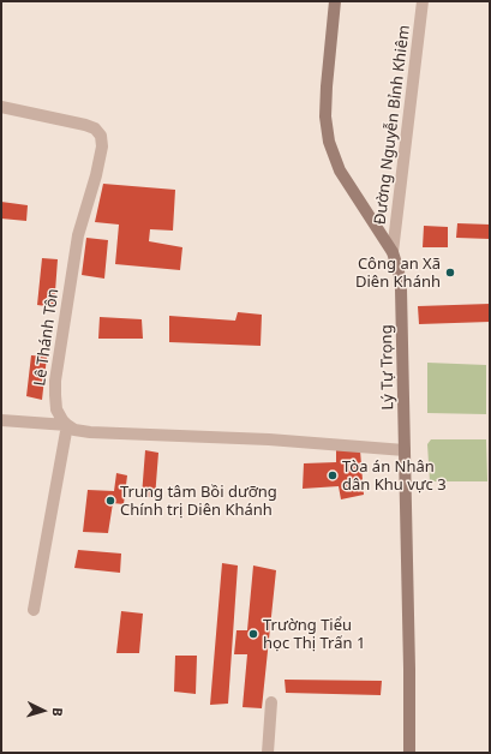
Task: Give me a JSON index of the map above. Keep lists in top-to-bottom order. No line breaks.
{"streets":{"street":["Đường Nguyễn Bỉnh Khiêm","Lê Thánh Tôn","Lý Tự Trọng"]},"crossings":[["Đường Nguyễn Bỉnh Khiêm","Lý Tự Trọng"]],"places":["Công an Xã Diên Khánh","Tòa án Nhân dân Khu vực 3","Trung tâm Bồi dưỡng Chính trị Diên Khánh","Trường Tiểu học Thị Trấn 1"],"north":"right"}
